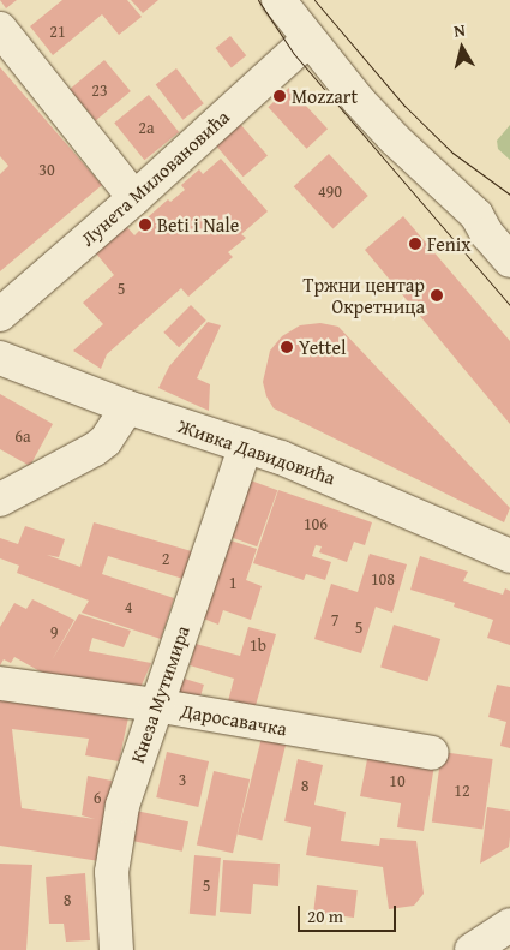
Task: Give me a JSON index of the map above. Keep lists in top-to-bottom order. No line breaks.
{"streets":{"street":["Лунета Миловановића","Живка Давидовића","Кнеза Мутимира","Даросавачка"]},"crossings":[["Живка Давидовића","Кнеза Мутимира"],["Кнеза Мутимира","Даросавачка"]],"places":["Mozzart","Beti i Nale","Fenix","Тржни центар Окретница","Yettel"],"house_numbers":["21","23","2a","30","490","5","6a","106","2","108","1","4","7","5","9","1b","3","10","8","12","6","5","8"],"scale_bar":"20 m","north":"top"}
